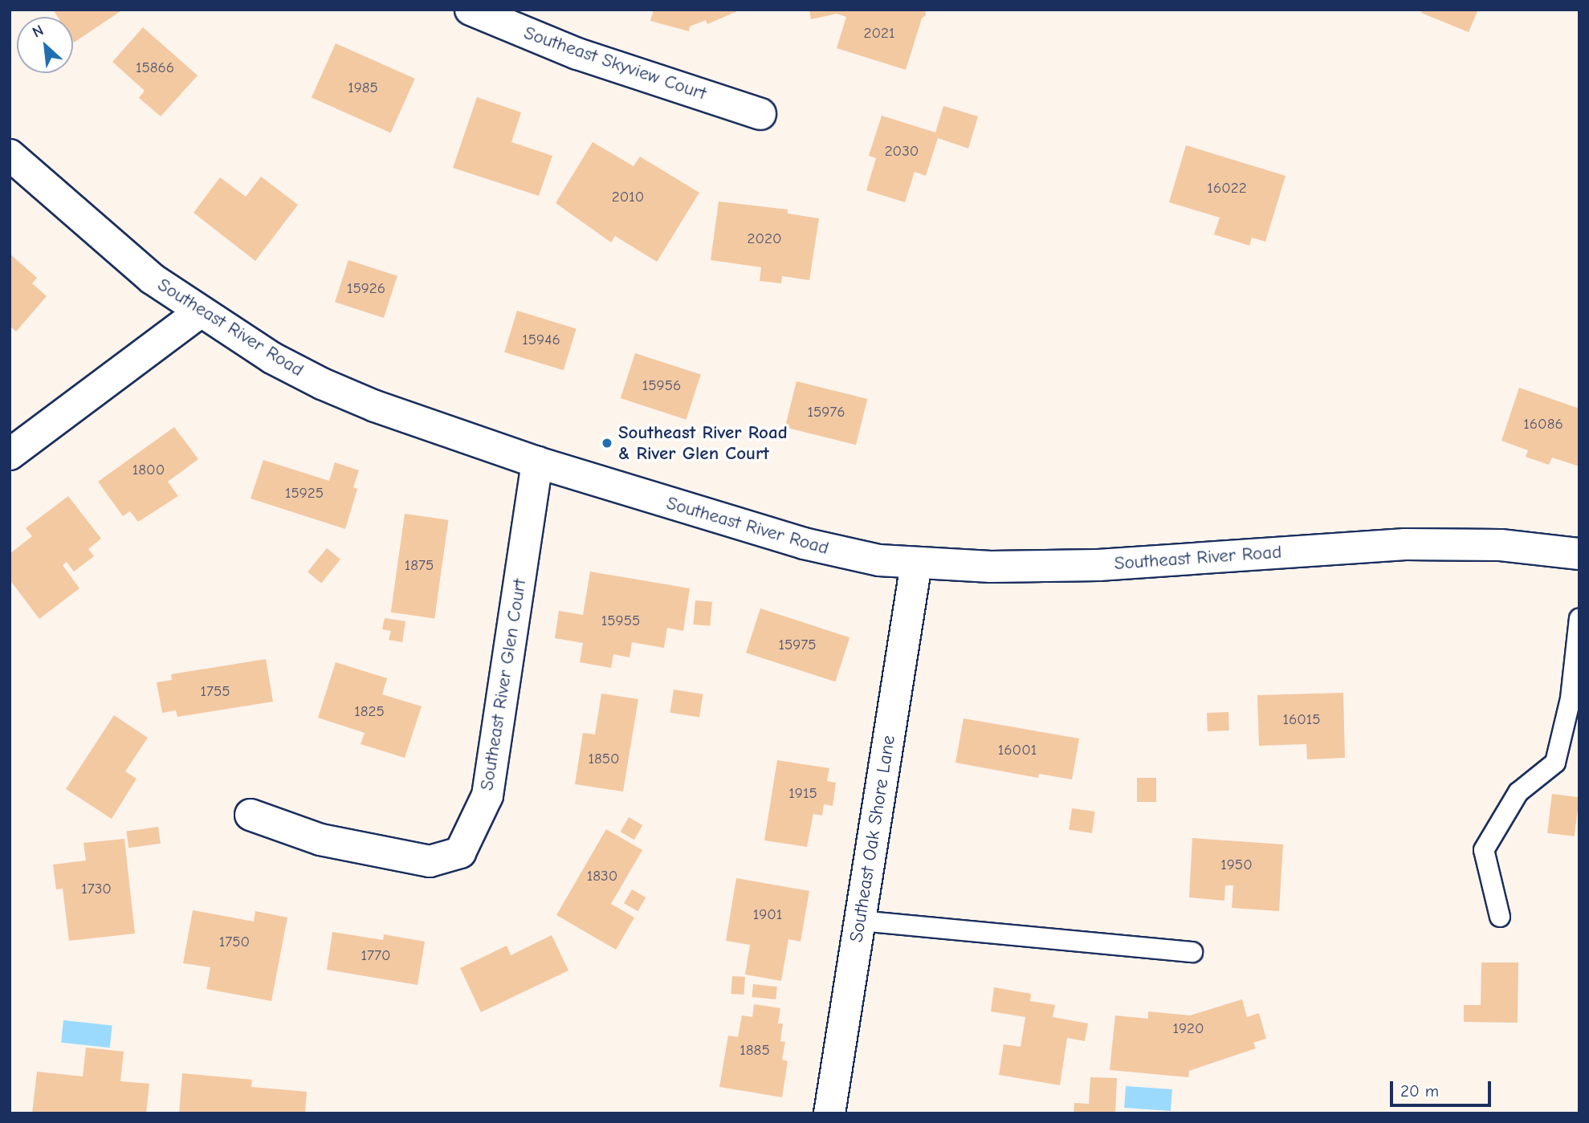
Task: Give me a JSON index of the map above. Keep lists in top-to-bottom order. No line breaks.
{"streets":{"street":["Southeast Skyview Court","Southeast River Road","Southeast River Glen Court","Southeast Oak Shore Lane"]},"crossings":[["Southeast River Road","Southeast River Glen Court"],["Southeast River Road","Southeast Oak Shore Lane"]],"places":["Southeast River Road & River Glen Court"],"house_numbers":["2021","15866","1985","2030","16022","2010","2020","15926","15946","15956","15976","16086","1800","15925","1875","15955","15975","1755","1825","16015","16001","1850","1915","1950","1830","1730","1901","1750","1770","1920","1885"],"scale_bar":"20 m","north":"top left"}
